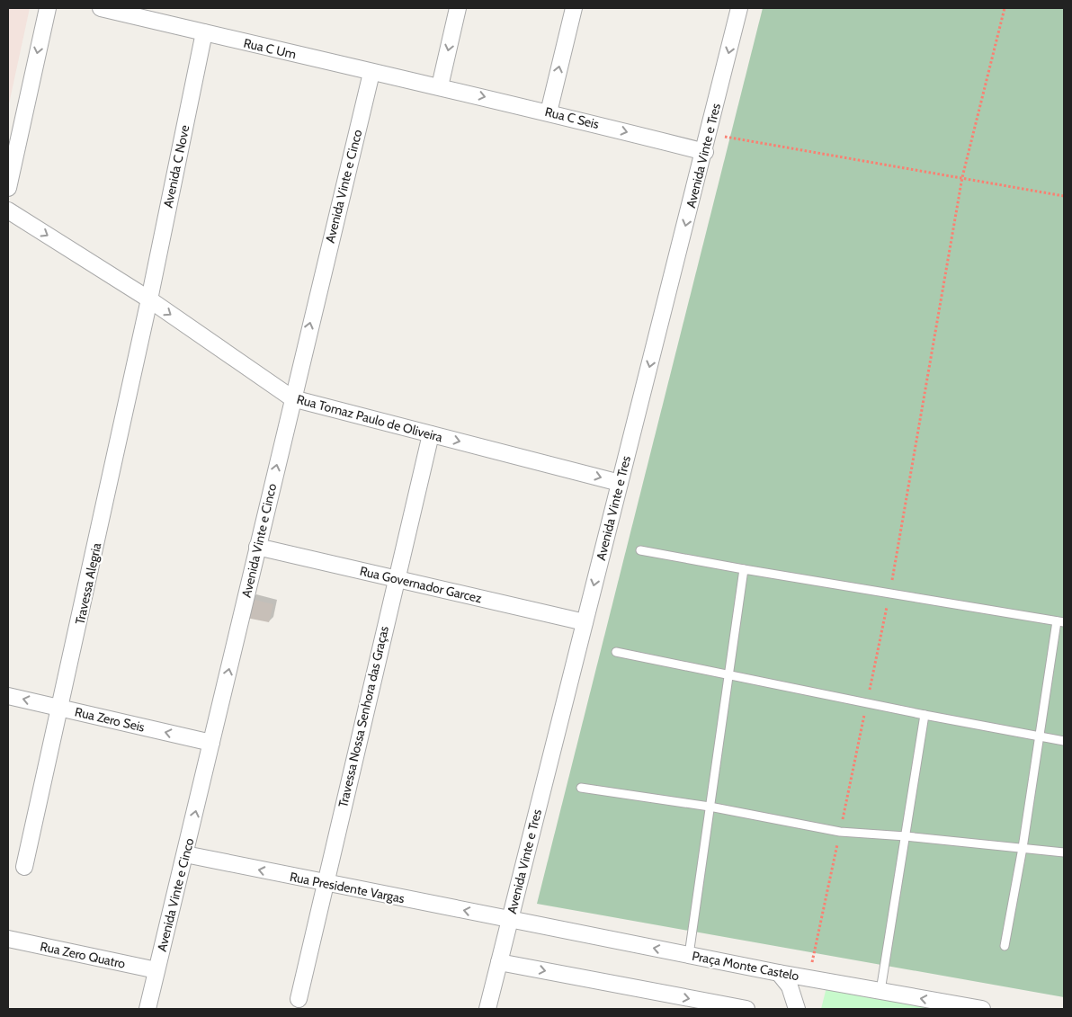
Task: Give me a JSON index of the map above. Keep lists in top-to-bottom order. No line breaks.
{"streets":{"street":["Rua C Um","Rua C Seis","Avenida Vinte e Tres","Avenida C Nove","Avenida Vinte e Cinco","Rua Tomaz Paulo de Oliveira","Travessa Alegria","Rua Governador Garcez","Travessa Nossa Senhora das Graças","Rua Zero Seis","Rua Presidente Vargas","Rua Zero Quatro","Praça Monte Castelo"]},"crossings":[["Rua C Um","Rua C Seis"],["Rua C Um","Avenida C Nove"],["Rua C Um","Avenida Vinte e Cinco"],["Rua C Seis","Avenida Vinte e Tres"],["Avenida Vinte e Tres","Rua Tomaz Paulo de Oliveira"],["Avenida Vinte e Tres","Rua Governador Garcez"],["Avenida Vinte e Tres","Rua Presidente Vargas"],["Avenida Vinte e Tres","Praça Monte Castelo"],["Avenida C Nove","Rua Tomaz Paulo de Oliveira"],["Avenida C Nove","Travessa Alegria"],["Avenida Vinte e Cinco","Rua Tomaz Paulo de Oliveira"],["Avenida Vinte e Cinco","Rua Governador Garcez"],["Avenida Vinte e Cinco","Rua Zero Seis"],["Avenida Vinte e Cinco","Rua Presidente Vargas"],["Avenida Vinte e Cinco","Rua Zero Quatro"],["Rua Tomaz Paulo de Oliveira","Travessa Alegria"],["Rua Tomaz Paulo de Oliveira","Travessa Nossa Senhora das Graças"],["Travessa Alegria","Rua Zero Seis"],["Rua Governador Garcez","Travessa Nossa Senhora das Graças"],["Travessa Nossa Senhora das Graças","Rua Presidente Vargas"],["Rua Presidente Vargas","Praça Monte Castelo"]],"one_way":["Rua C Seis","Avenida Vinte e Tres","Avenida Vinte e Cinco","Rua Tomaz Paulo de Oliveira","Rua Zero Seis","Rua Presidente Vargas"]}
